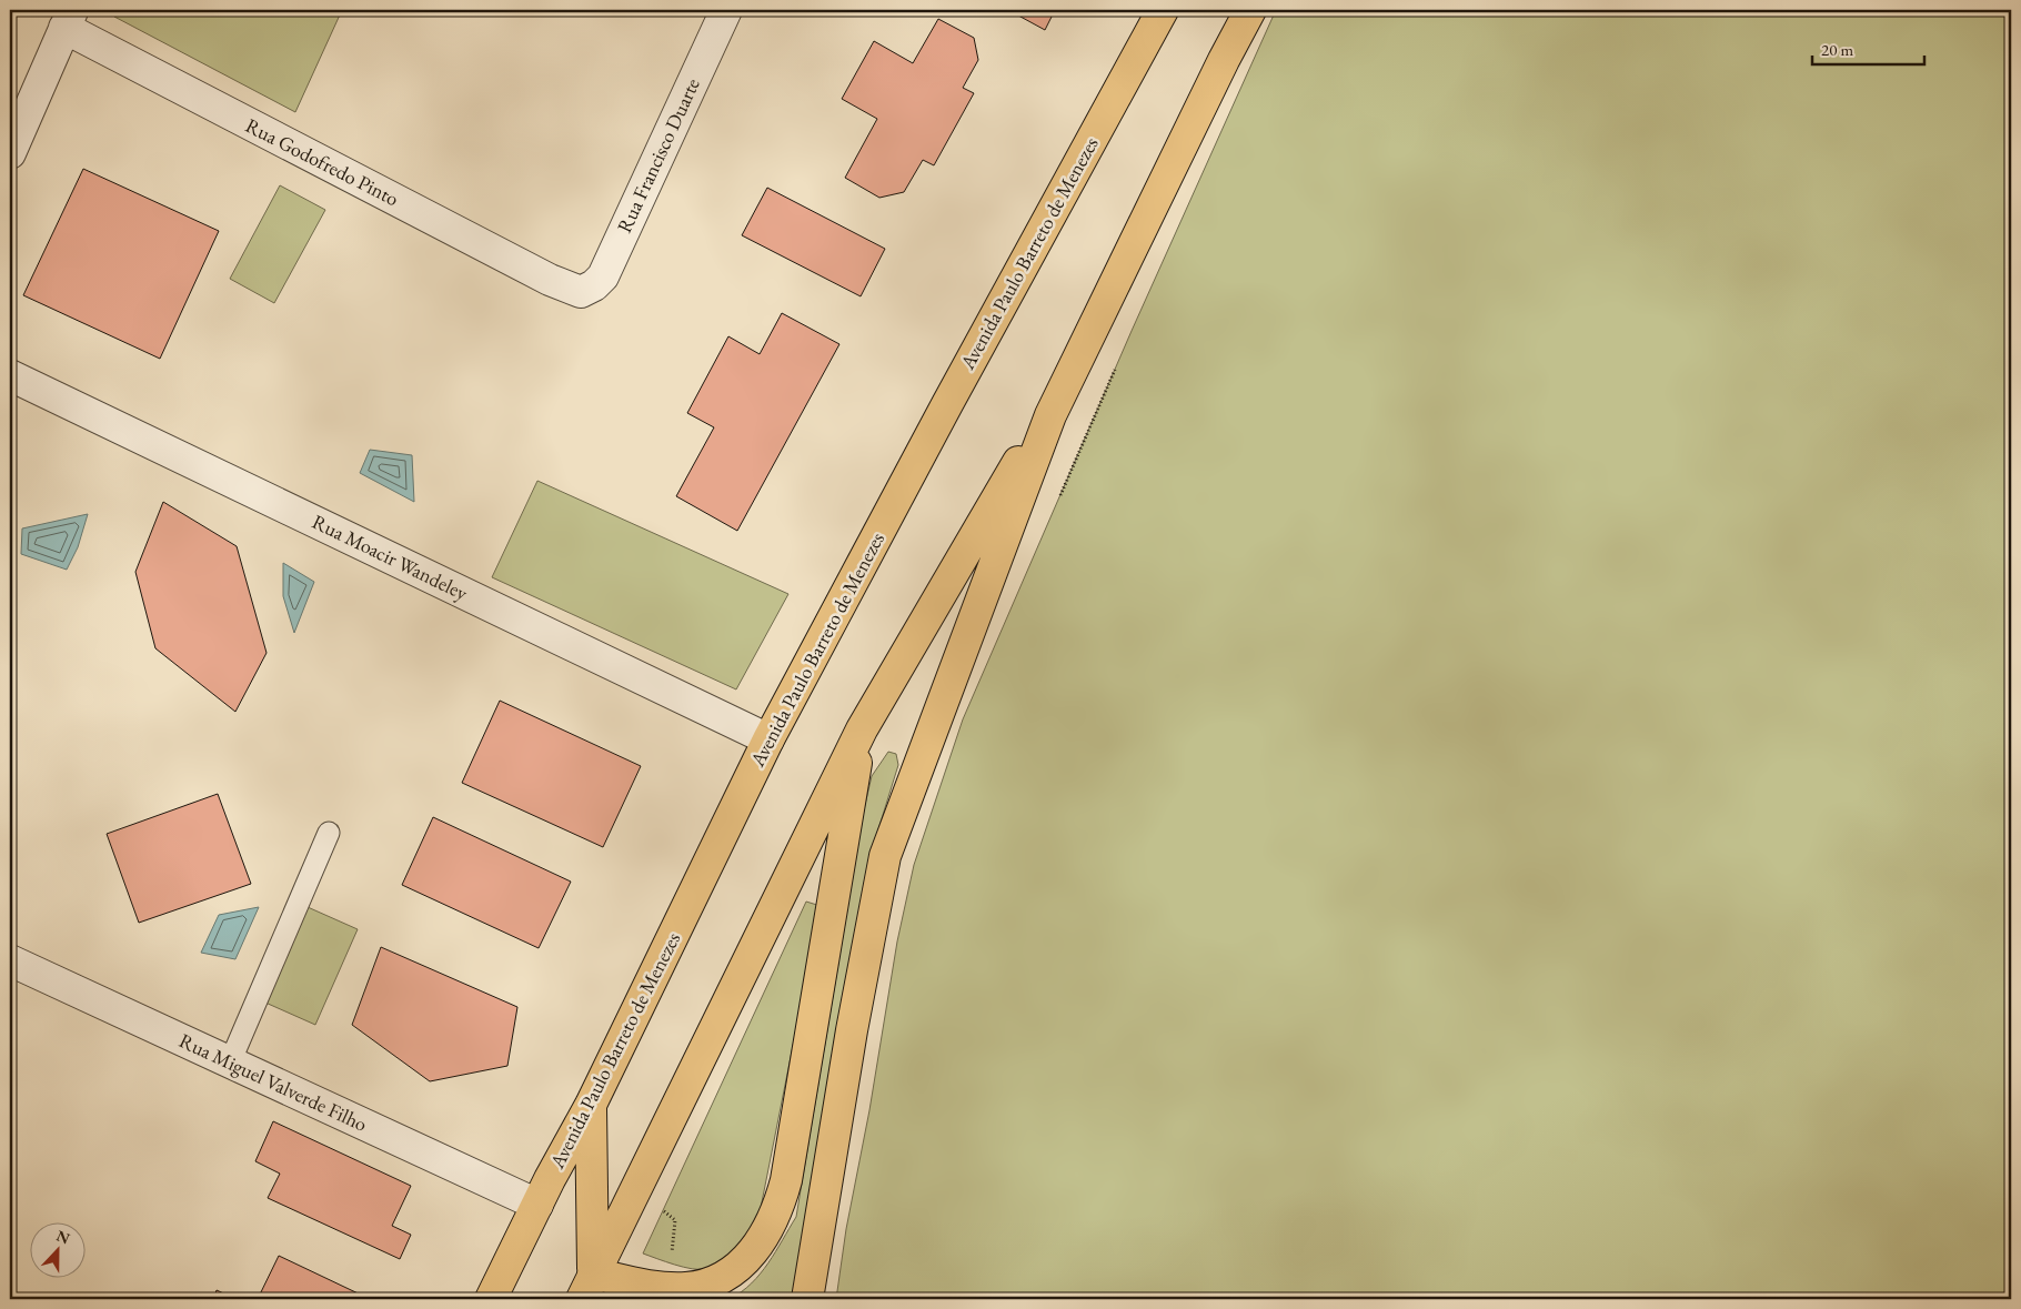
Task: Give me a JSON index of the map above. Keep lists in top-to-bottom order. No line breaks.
{"streets":{"main road":["Avenida Paulo Barreto de Menezes"],"street":["Rua Francisco Duarte","Rua Godofredo Pinto","Rua Moacir Wandeley","Rua Miguel Valverde Filho"]},"crossings":[["Rua Francisco Duarte","Rua Godofredo Pinto"],["Avenida Paulo Barreto de Menezes","Rua Moacir Wandeley"],["Avenida Paulo Barreto de Menezes","Rua Miguel Valverde Filho"]],"scale_bar":"20 m","north":"top"}
